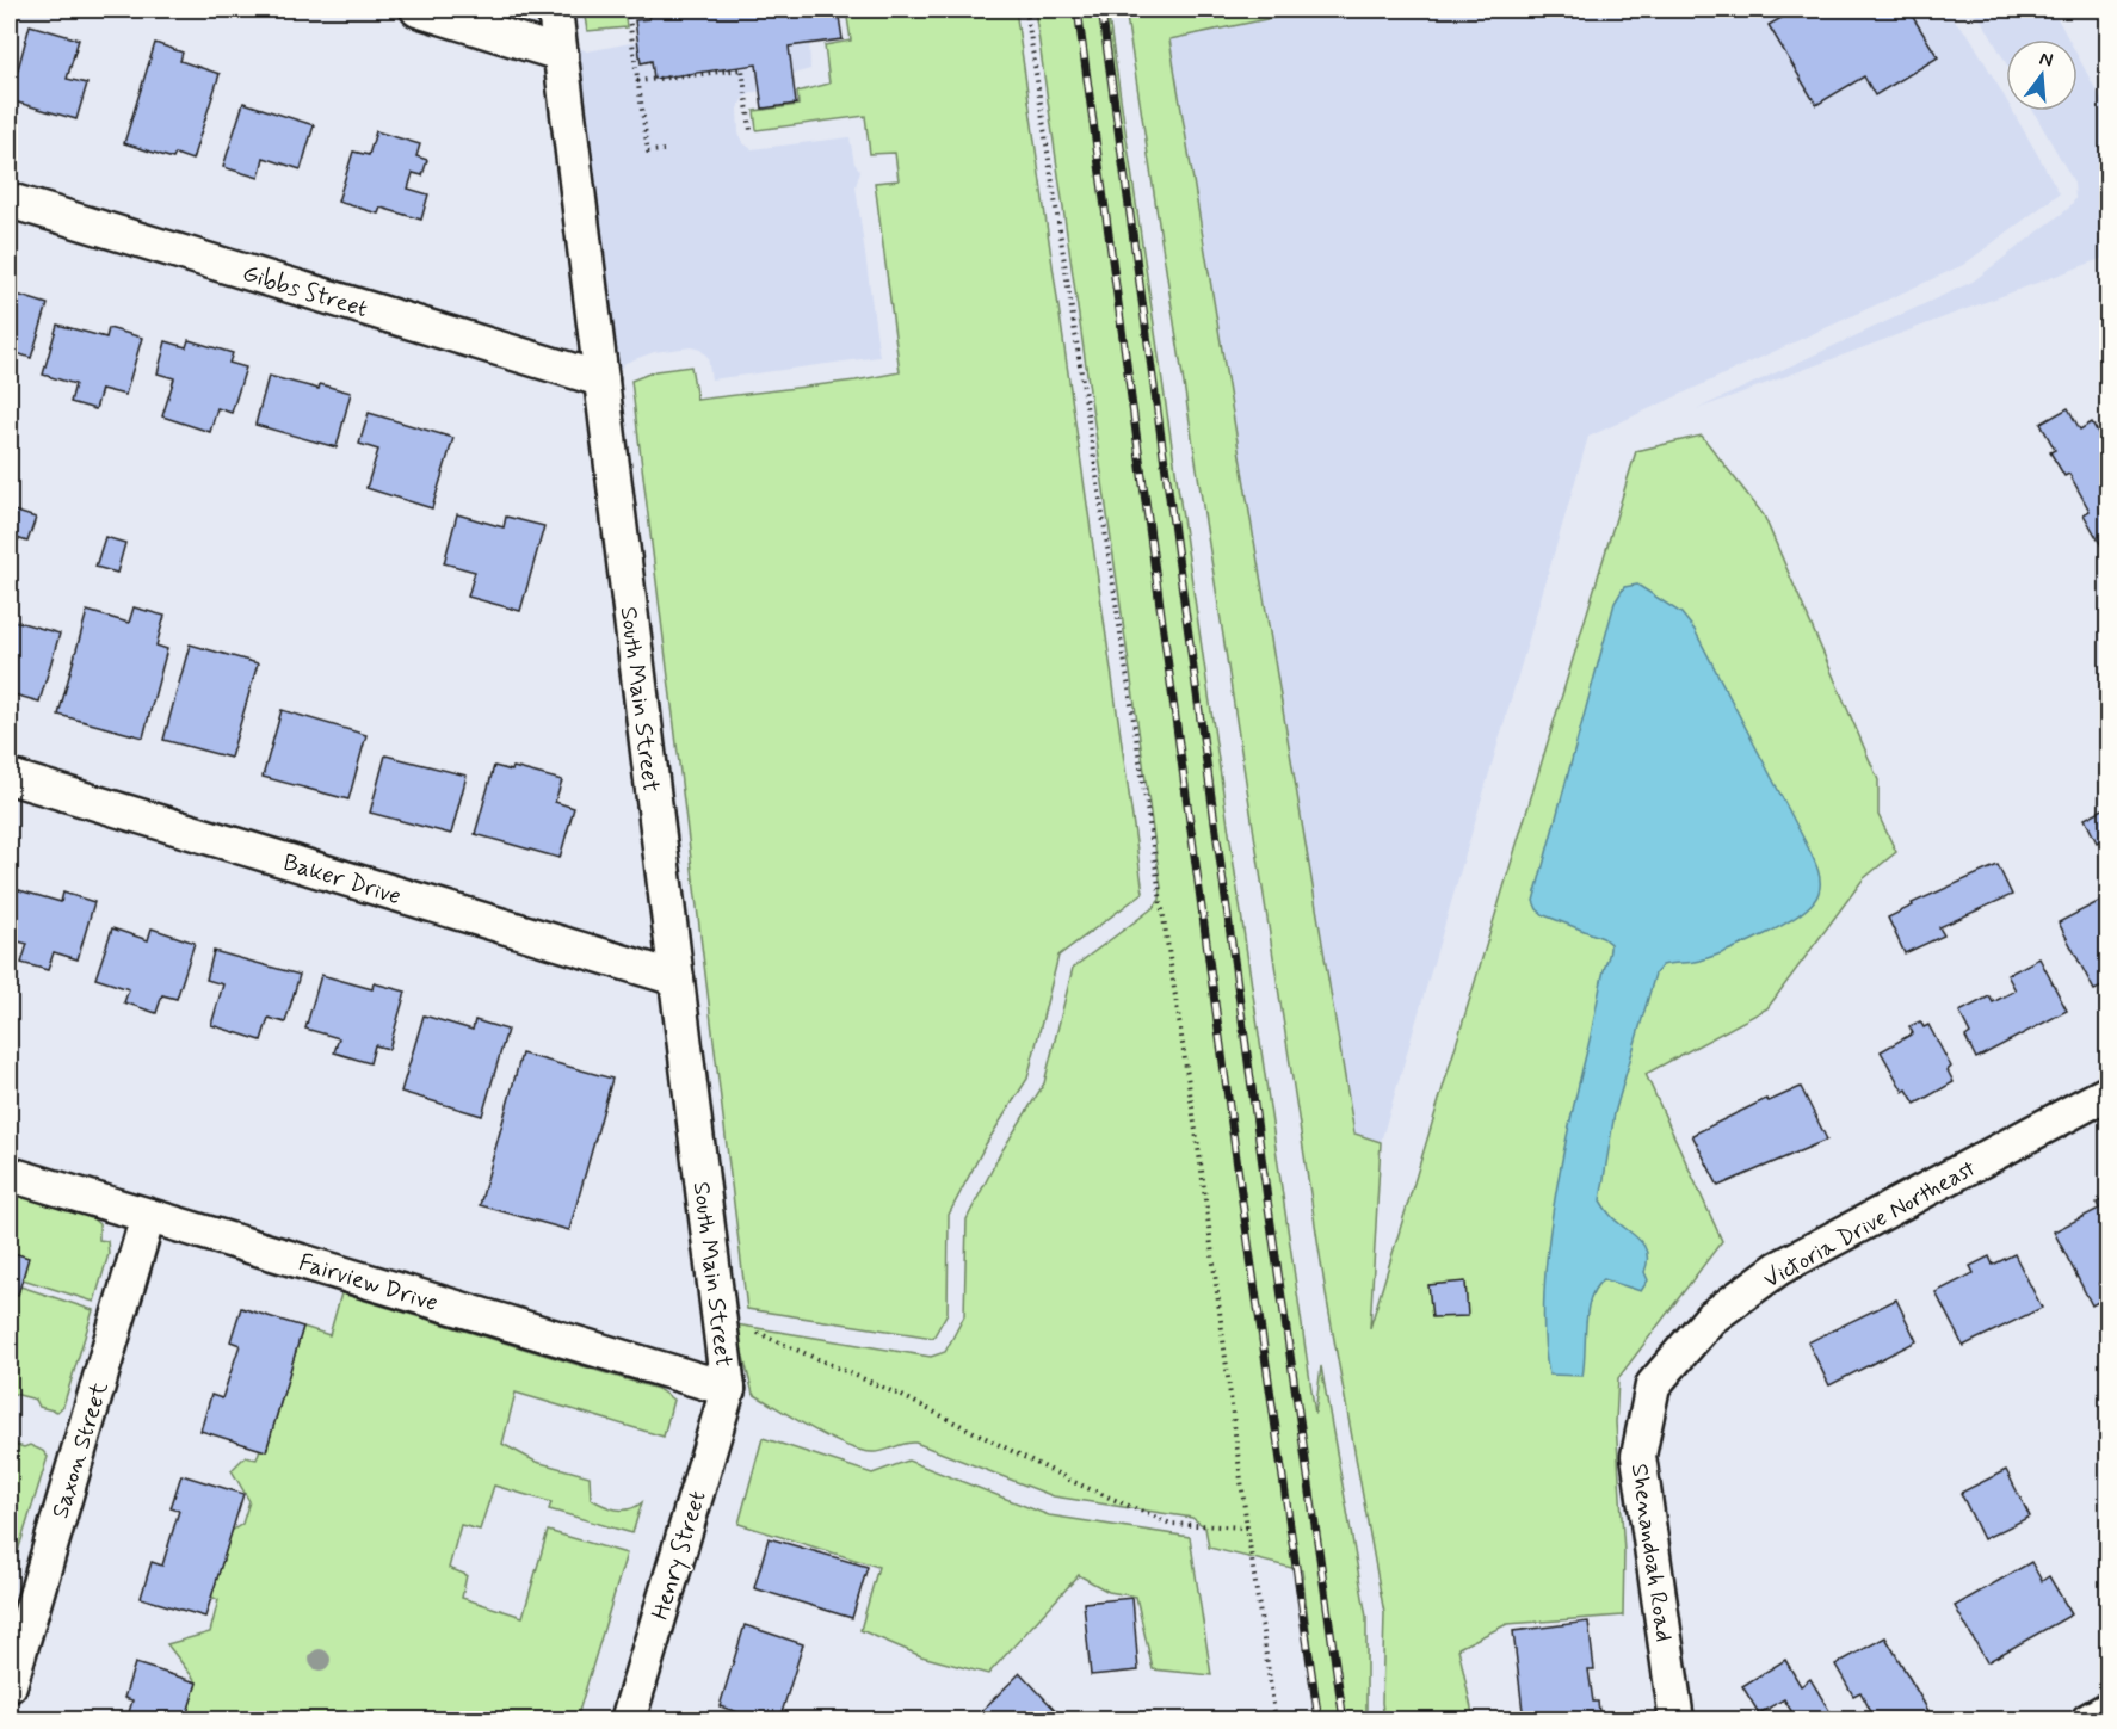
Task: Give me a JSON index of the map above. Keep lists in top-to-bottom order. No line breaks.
{"streets":{"street":["Gibbs Street","South Main Street","Baker Drive","Victoria Drive Northeast","Fairview Drive","Saxon Street","Shenandoah Road","Henry Street"]},"crossings":[["Gibbs Street","South Main Street"],["South Main Street","Baker Drive"],["South Main Street","Fairview Drive"],["South Main Street","Henry Street"],["Victoria Drive Northeast","Shenandoah Road"],["Fairview Drive","Saxon Street"],["Fairview Drive","Henry Street"]],"north":"top"}
